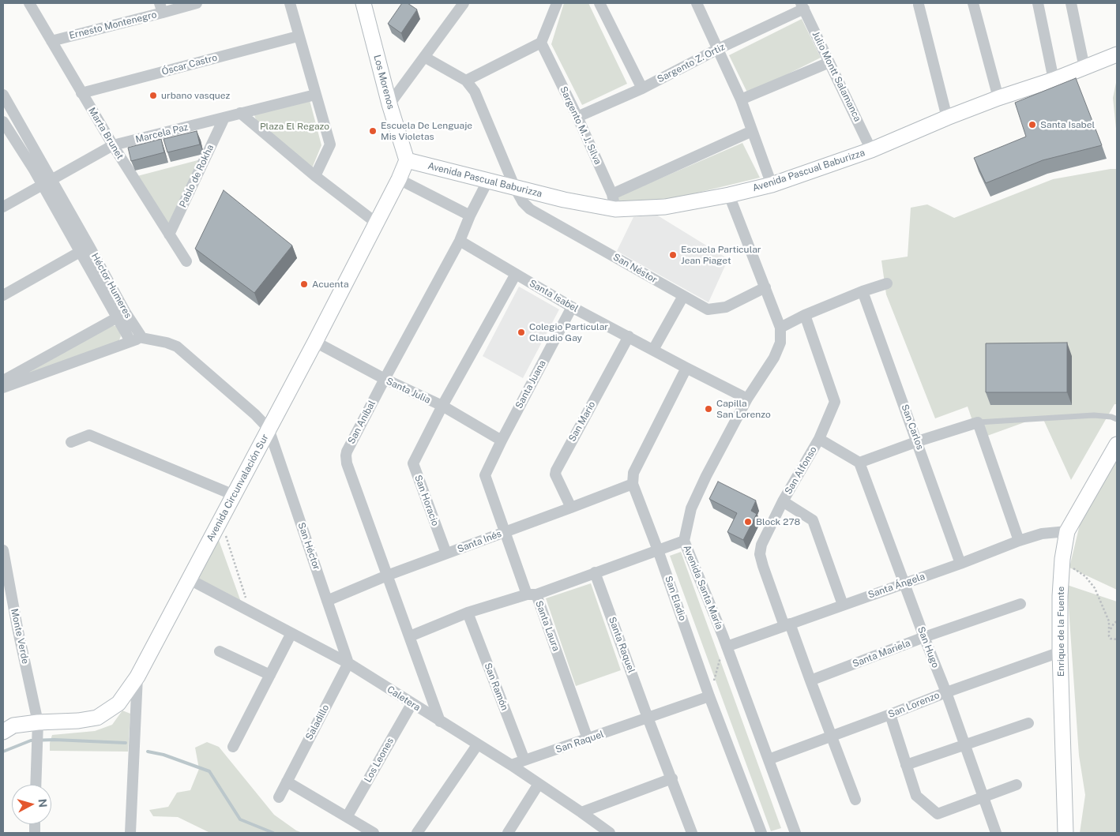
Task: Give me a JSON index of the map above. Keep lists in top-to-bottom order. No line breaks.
{"streets":{"main road":["Los Morenos","Avenida Pascual Baburizza","Avenida Circunvalación Sur","Enrique de la Fuente"],"street":["Ernesto Montenegro","Sargento Z. Ortiz","Óscar Castro","Julio Montt Salamanca","Sargento M. J. Silva","Marta Brunet","Marcela Paz","Pablo de Rokha","San Néstor","Héctor Humeres","Santa Isabel","Santa Juana","Santa Julia","San Mario","San Aníbal","San Carlos","San Alfonso","San Horacio","Santa Inés","San Héctor","Santa Ángela","Avenida Santa María","San Eladio","Santa Laura","Monte Verde","Santa Raquel","San Hugo","Santa Mariela","San Ramón","Caletera","San Lorenzo","Saladillo","San Raquel","Los Leones"]},"crossings":[["Ernesto Montenegro","Marta Brunet"],["Sargento Z. Ortiz","Julio Montt Salamanca"],["Sargento Z. Ortiz","Sargento M. J. Silva"],["Óscar Castro","Marta Brunet"],["Julio Montt Salamanca","Avenida Pascual Baburizza"],["Los Morenos","Avenida Pascual Baburizza"],["Los Morenos","Avenida Circunvalación Sur"],["Sargento M. J. Silva","Avenida Pascual Baburizza"],["Marta Brunet","Marcela Paz"],["Marta Brunet","Pablo de Rokha"],["Marcela Paz","Pablo de Rokha"],["Marcela Paz","Héctor Humeres"],["Avenida Pascual Baburizza","San Néstor"],["Avenida Pascual Baburizza","San Aníbal"],["Avenida Pascual Baburizza","Avenida Circunvalación Sur"],["Avenida Pascual Baburizza","Avenida Santa María"],["San Néstor","Avenida Santa María"],["Santa Isabel","Santa Juana"],["Santa Isabel","San Mario"],["Santa Isabel","San Aníbal"],["Santa Isabel","Avenida Santa María"],["Santa Juana","Santa Julia"],["Santa Juana","Santa Inés"],["Santa Juana","Santa Laura"],["Santa Julia","San Aníbal"],["Santa Julia","Avenida Circunvalación Sur"],["Santa Julia","San Horacio"],["San Mario","Santa Inés"],["San Aníbal","Santa Inés"],["San Aníbal","Caletera"],["San Carlos","Santa Ángela"],["San Alfonso","Santa Ángela"],["San Alfonso","Santa Mariela"],["San Alfonso","San Lorenzo"],["Avenida Circunvalación Sur","San Héctor"],["Avenida Circunvalación Sur","Monte Verde"],["Avenida Circunvalación Sur","Caletera"],["San Horacio","Santa Inés"],["Santa Inés","San Héctor"],["Santa Inés","San Eladio"],["San Héctor","Caletera"],["San Héctor","Saladillo"],["Santa Ángela","Avenida Santa María"],["Santa Ángela","Enrique de la Fuente"],["Santa Ángela","San Hugo"],["Avenida Santa María","Santa Laura"],["Avenida Santa María","San Lorenzo"],["San Eladio","Santa Laura"],["San Eladio","San Raquel"],["Santa Laura","Santa Raquel"],["Santa Laura","San Raquel"],["Enrique de la Fuente","San Lorenzo"],["Santa Raquel","San Raquel"],["San Hugo","Santa Mariela"],["San Hugo","San Lorenzo"],["San Ramón","San Raquel"],["Caletera","Saladillo"],["Caletera","San Raquel"],["Caletera","Los Leones"]],"parks":["Plaza El Regazo"],"places":["urbano vasquez","Santa Isabel","Escuela De Lenguaje Mis Violetas","Escuela Particular Jean Piaget","Acuenta","Colegio Particular Claudio Gay","Capilla San Lorenzo","Block 278"],"north":"right"}
